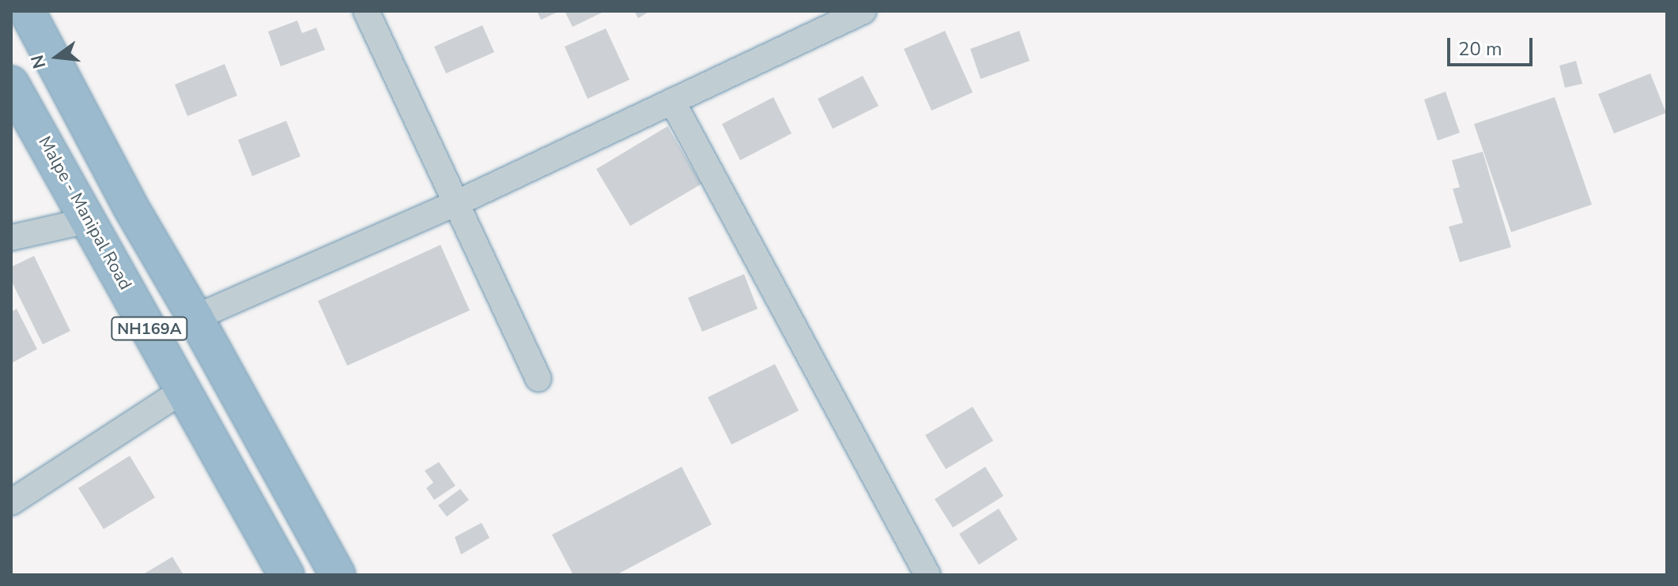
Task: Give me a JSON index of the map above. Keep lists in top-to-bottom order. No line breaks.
{"streets":{"highway":["Malpe - Manipal Road","NH169A"]},"scale_bar":"20 m","north":"left"}
